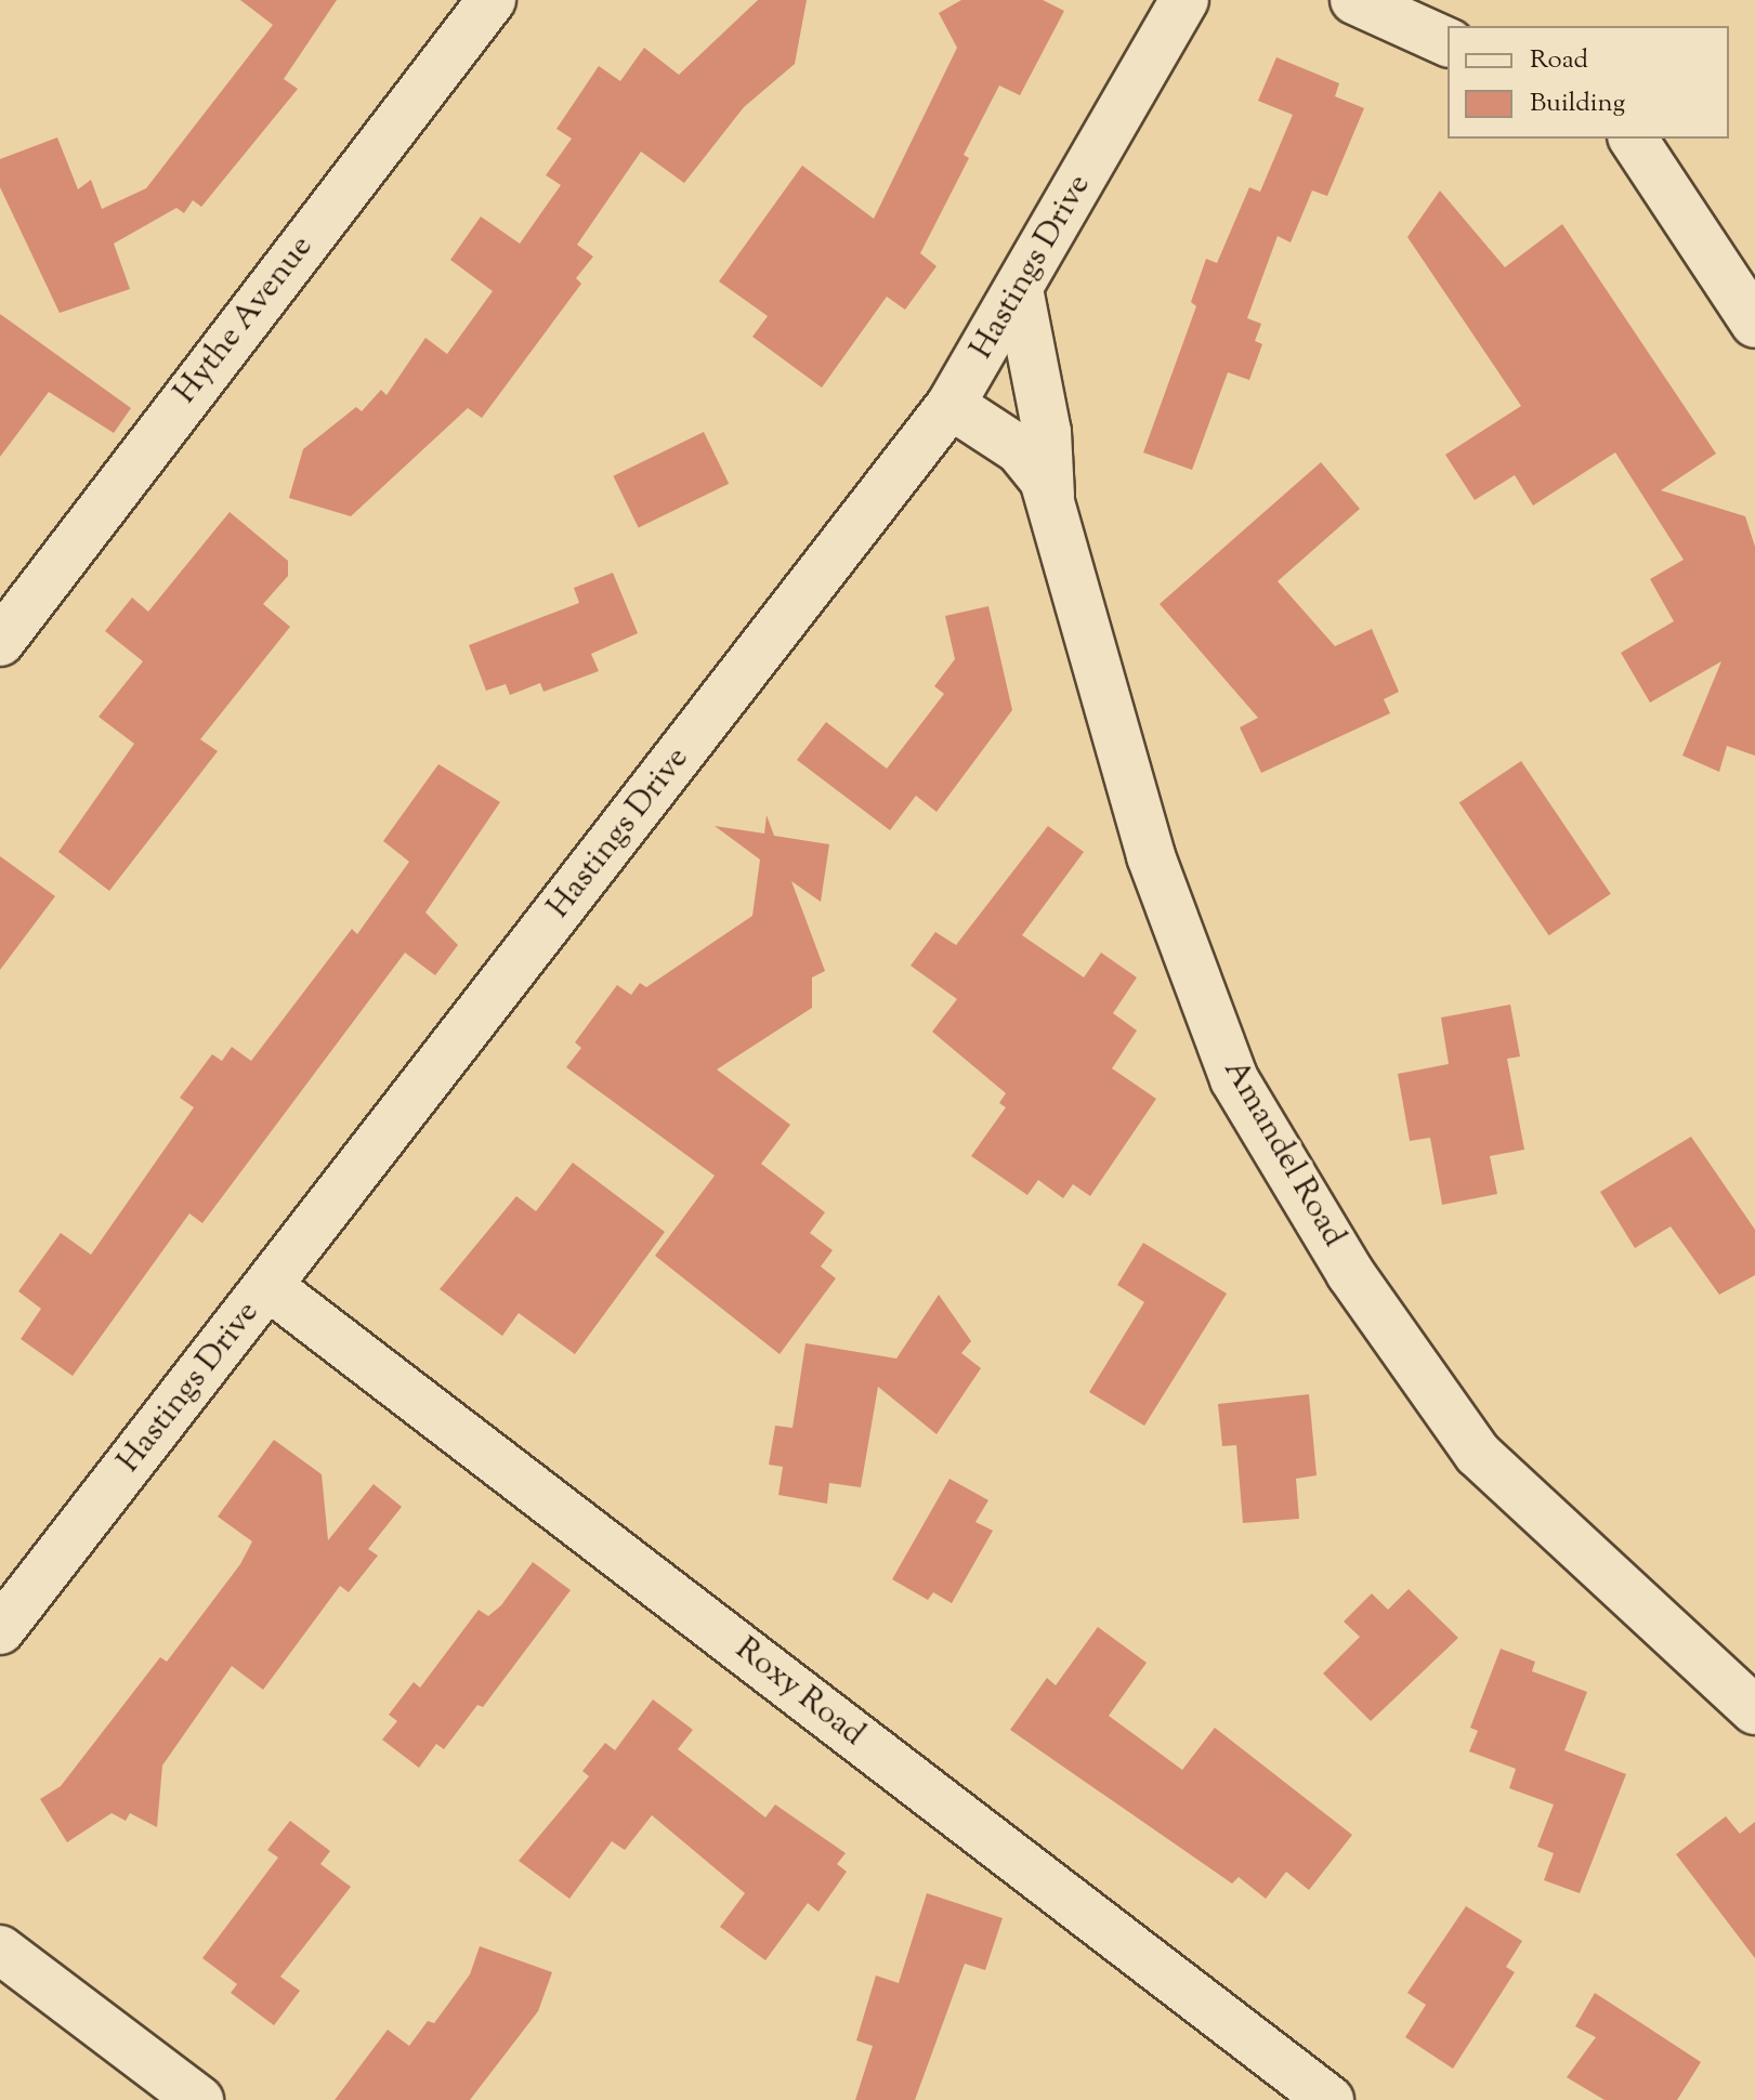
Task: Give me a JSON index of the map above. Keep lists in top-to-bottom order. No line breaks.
{"streets":{"street":["Hastings Drive","Hythe Avenue","Amandel Road","Roxy Road"]},"crossings":[["Hastings Drive","Amandel Road"],["Hastings Drive","Roxy Road"]],"legend":["Road","Building"]}
